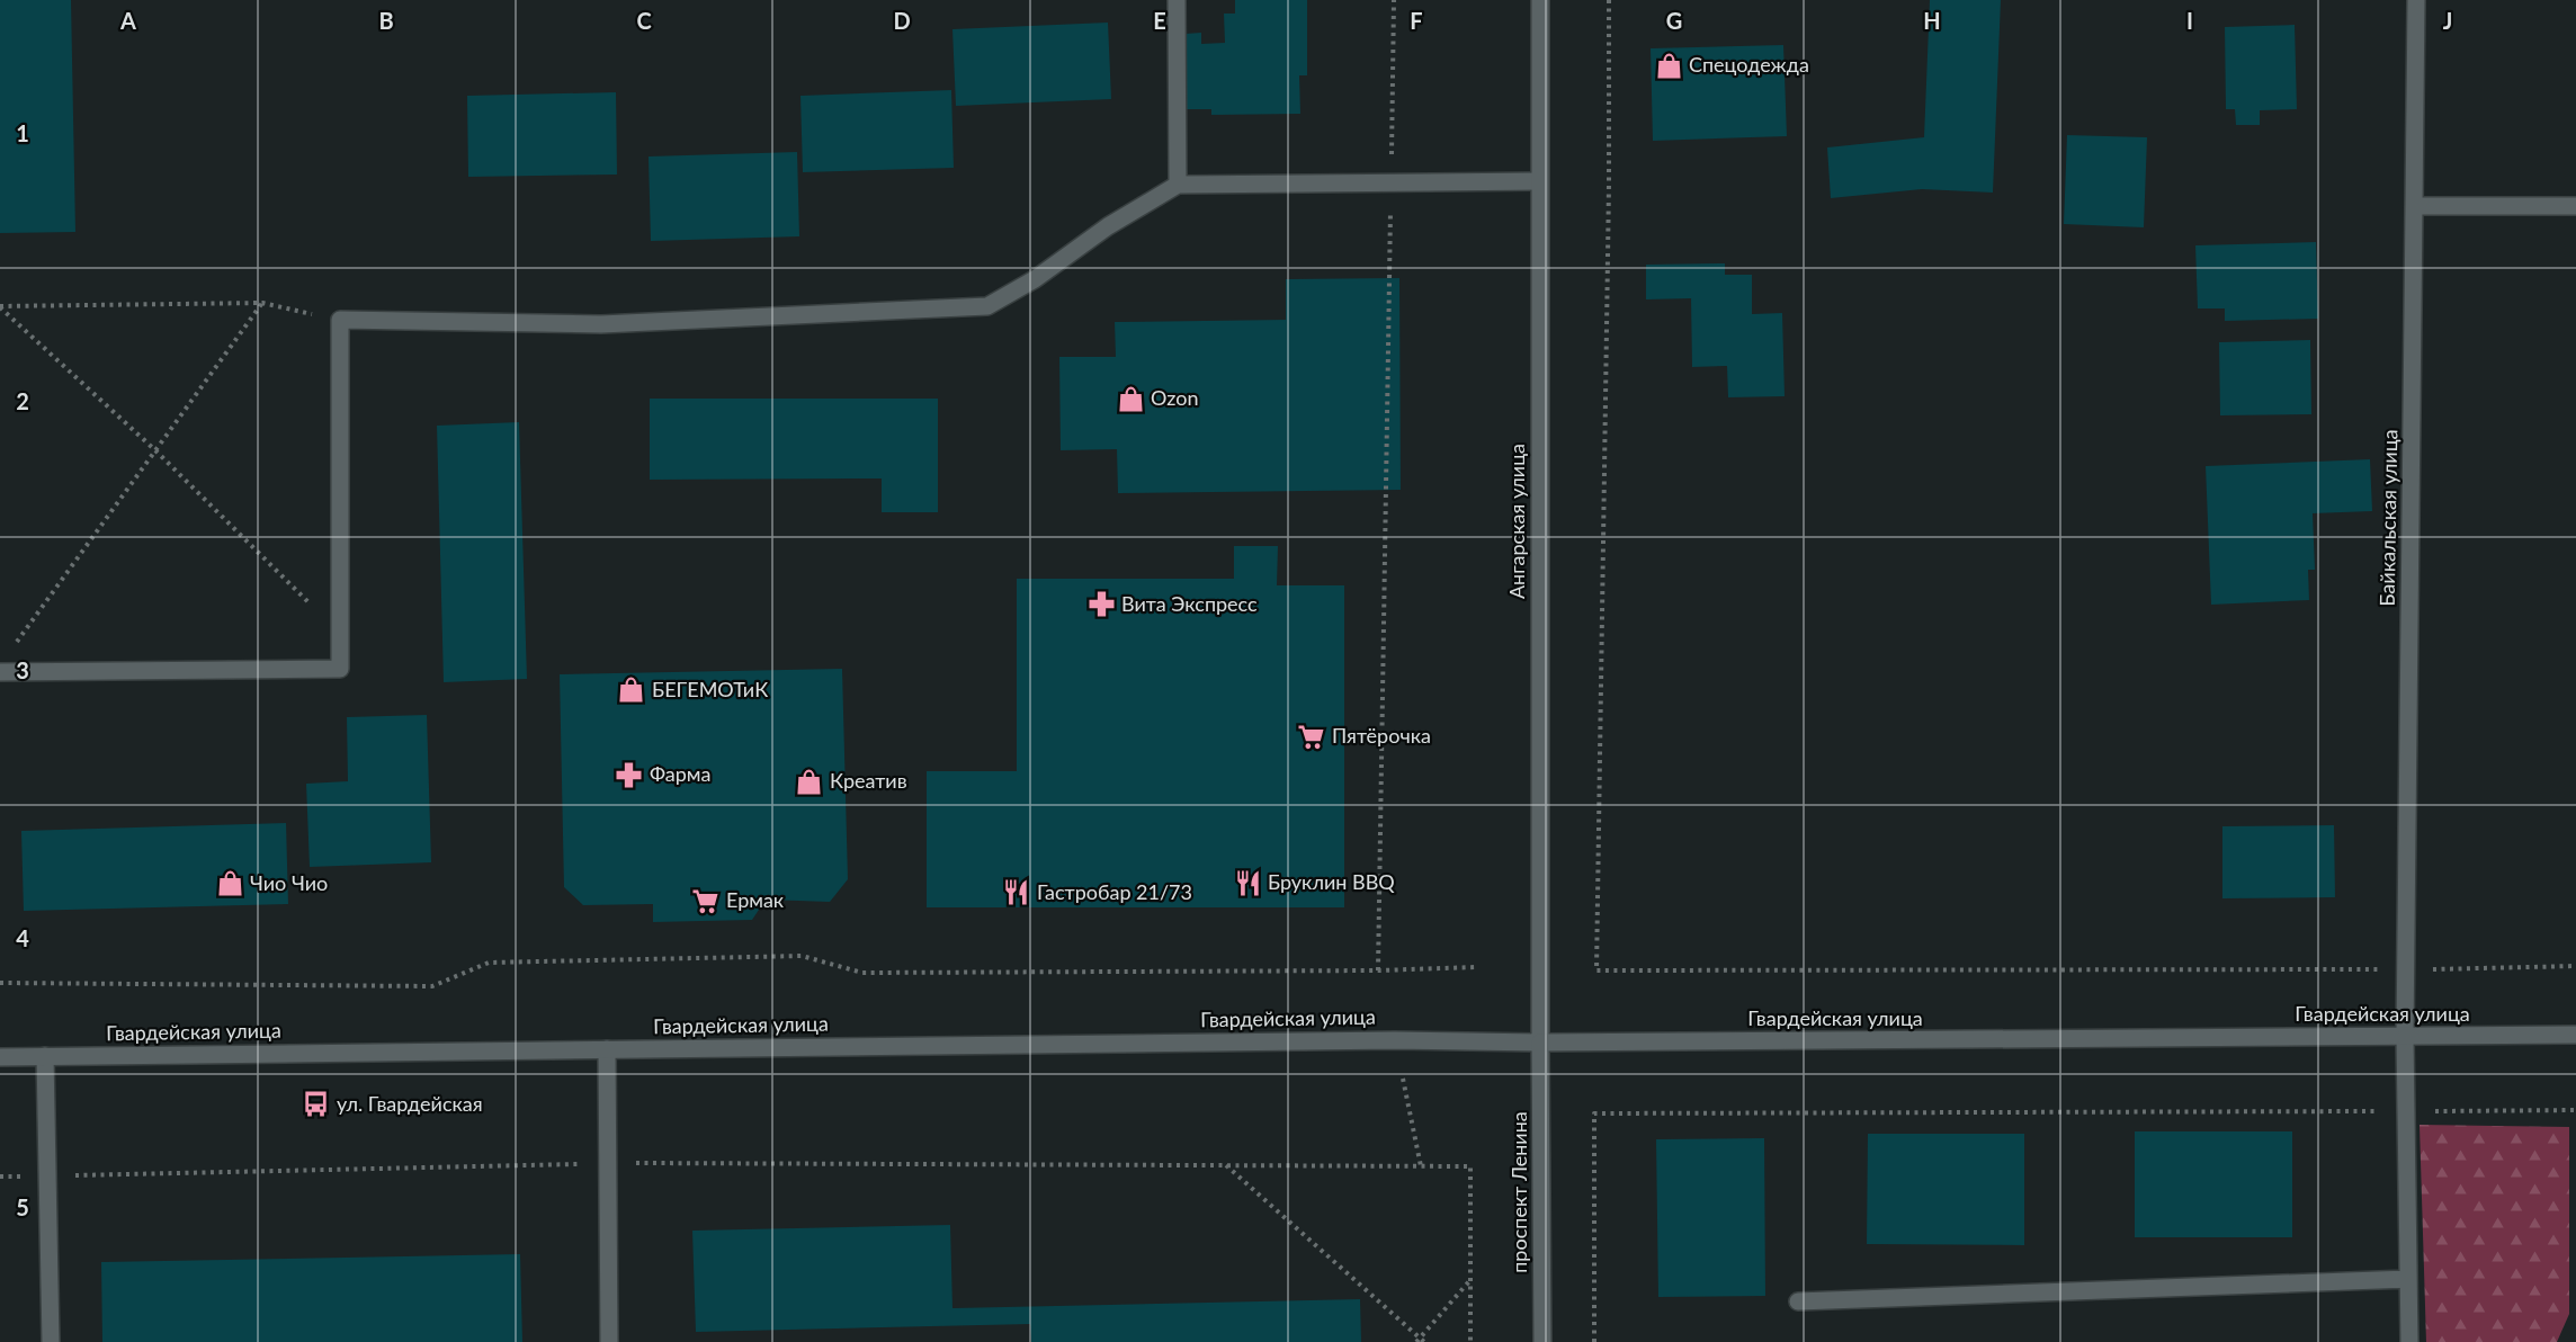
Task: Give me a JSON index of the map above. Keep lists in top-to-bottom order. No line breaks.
{"streets":{"street":["Байкальская улица","Ангарская улица","Гвардейская улица","проспект Ленина"]},"crossings":[["Байкальская улица","Гвардейская улица"],["Ангарская улица","Гвардейская улица"],["Ангарская улица","проспект Ленина"],["Гвардейская улица","проспект Ленина"]],"places":{"shop":["Спецодежда","Ozon","БЕГЕМОТиК","Креатив","Чио Чио"],"pharmacy":["Вита Экспресс","Фарма"],"supermarket":["Пятёрочка","Ермак"],"restaurant":["Бруклин BBQ","Гастробар 21/73"],"bus stop":["ул. Гвардейская"]},"grid":{"columns":["A","B","C","D","E","F","G","H","I","J"],"rows":["1","2","3","4","5"]}}
